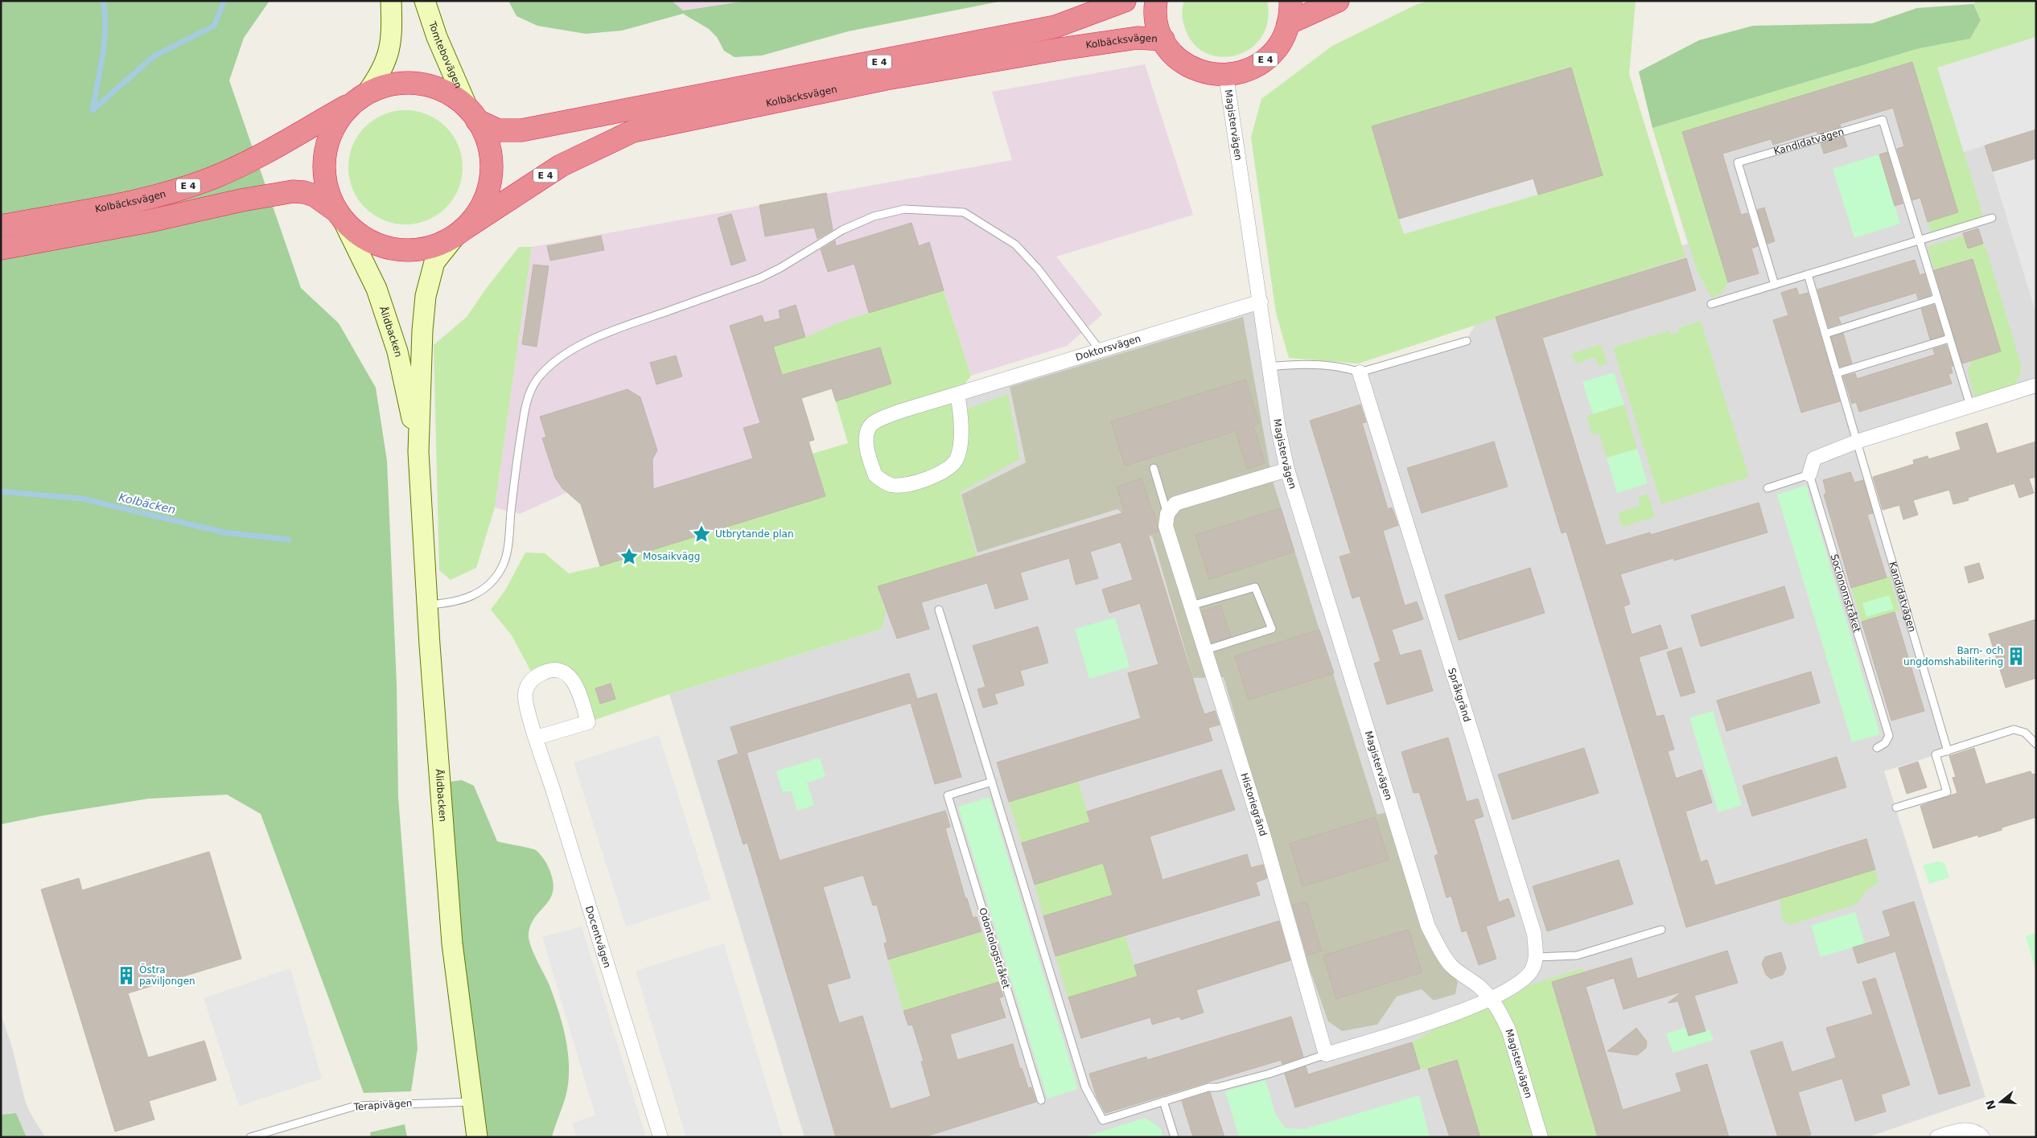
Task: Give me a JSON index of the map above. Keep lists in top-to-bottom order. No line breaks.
{"streets":{"highway":["Kolbäcksvägen","E 4"],"main road":["Tomtebovägen","Ålidbacken"],"street":["Magistervägen","Doktorsvägen","Språkgränd","Historiegränd","Docentvägen"],"lane":["Kandidatvägen","Socionomstråket","Odontologstråket","Terapivägen"]},"crossings":[["Kolbäcksvägen","Tomtebovägen"],["Kolbäcksvägen","E 4"],["Kolbäcksvägen","Ålidbacken"],["Tomtebovägen","E 4"],["E 4","Magistervägen"],["E 4","Ålidbacken"],["Magistervägen","Doktorsvägen"],["Ålidbacken","Terapivägen"]],"water":["Kolbäcken"],"places":{"place":["Utbrytande plan","Mosaikvägg"],"building":["Barn- och ungdomshabilitering","Östra paviljongen"]},"north":"left"}
